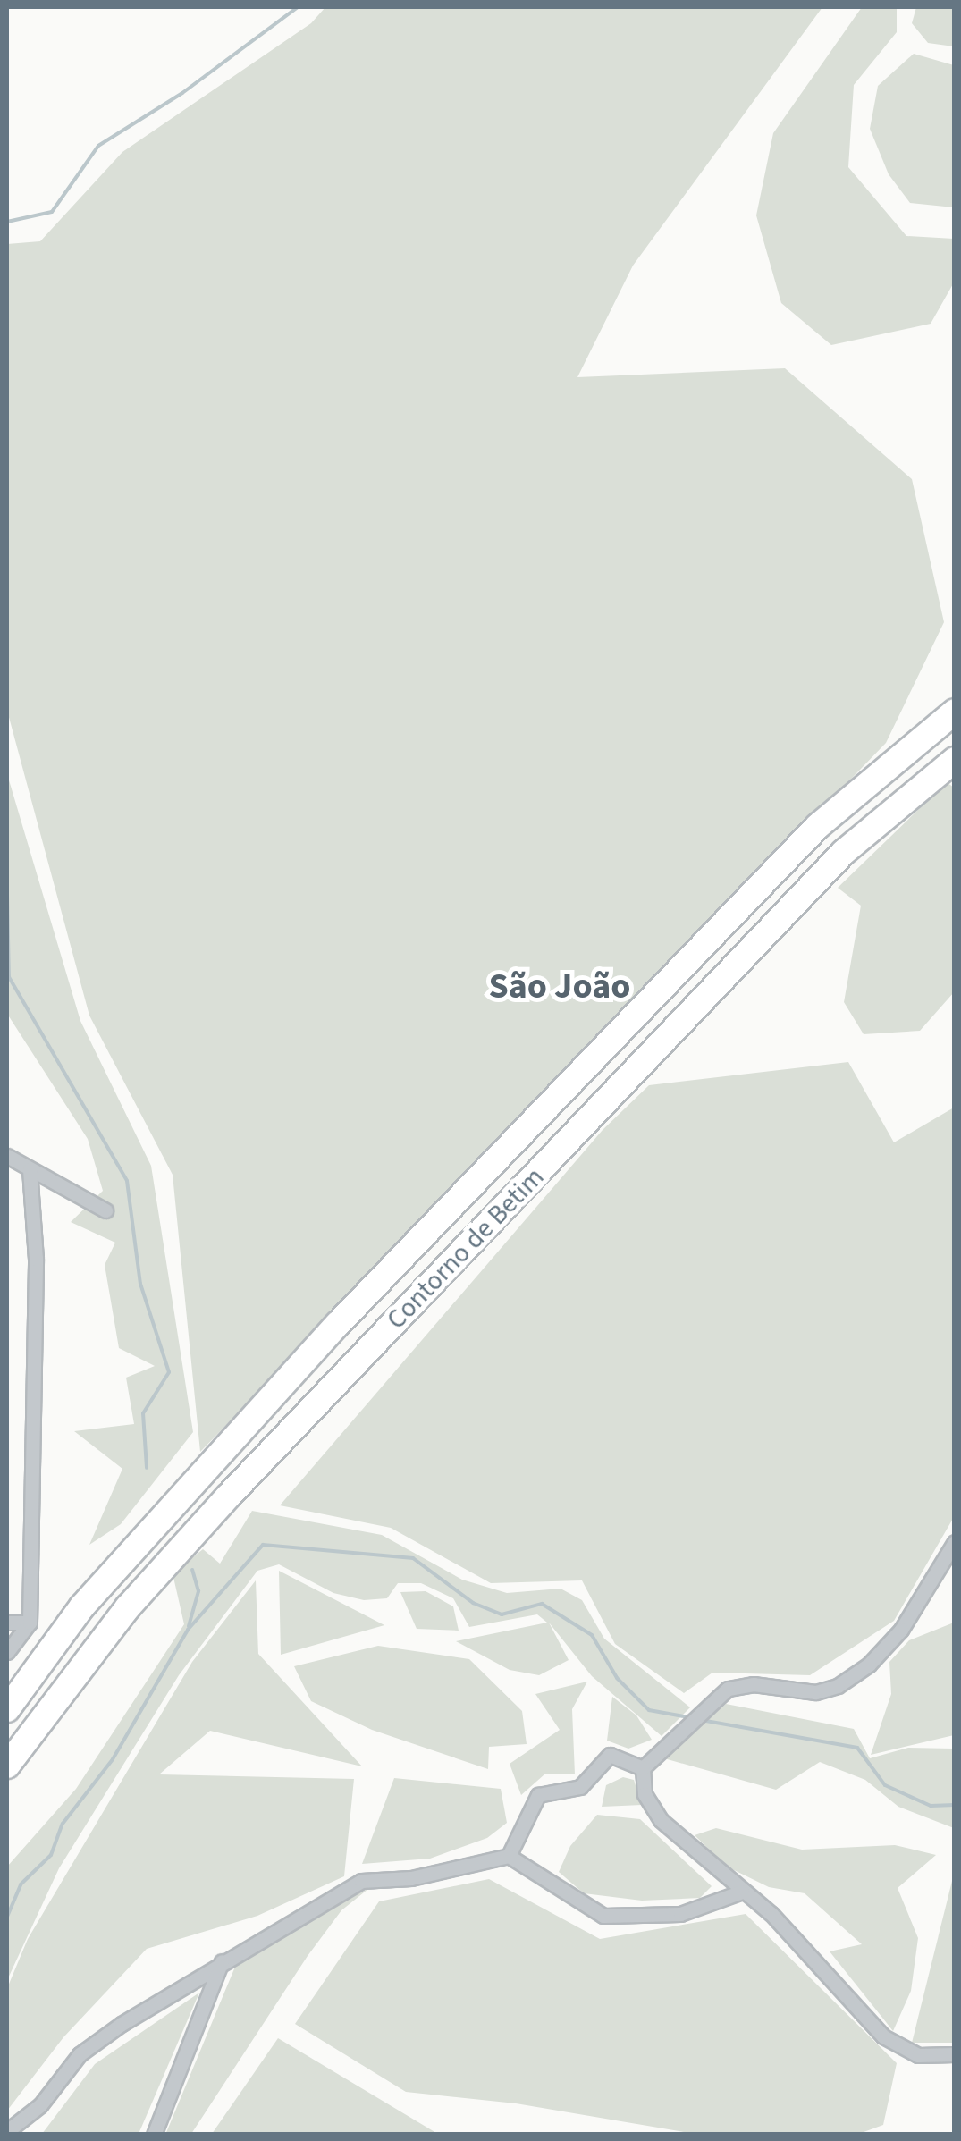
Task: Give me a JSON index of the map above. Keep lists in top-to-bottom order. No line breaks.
{"streets":{"highway":["Contorno de Betim"]},"districts":["São João"]}
